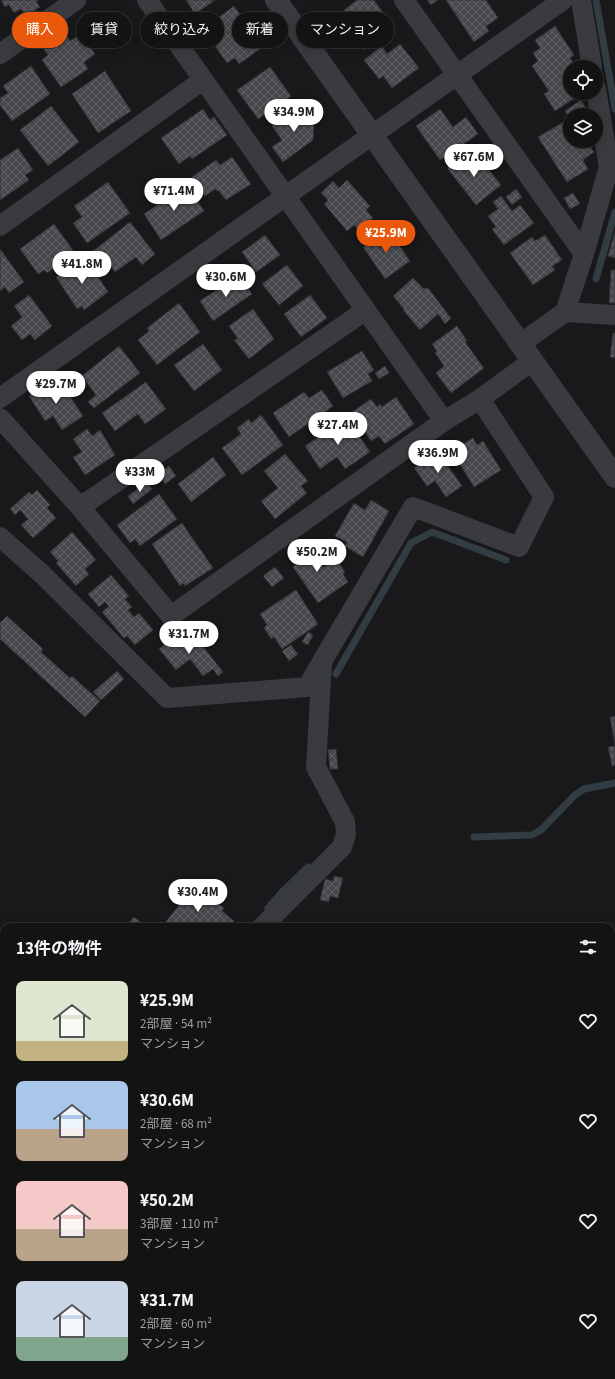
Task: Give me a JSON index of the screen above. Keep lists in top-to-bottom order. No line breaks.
{"page":{"chip":["購入","賃貸","絞り込み","新着","マンション"],"price":["¥34.9M","¥67.6M","¥71.4M","¥25.9M","¥41.8M","¥30.6M","¥29.7M","¥27.4M","¥36.9M","¥33M","¥50.2M","¥31.7M","¥30.4M"],"heading":"13件の物件","list":[{"name":"¥25.9M","note":"2部屋 · 54 m² · マンション"},{"name":"¥30.6M","note":"2部屋 · 68 m² · マンション"},{"name":"¥50.2M","note":"3部屋 · 110 m² · マンション"},{"name":"¥31.7M","note":"2部屋 · 60 m² · マンション"}]}}
